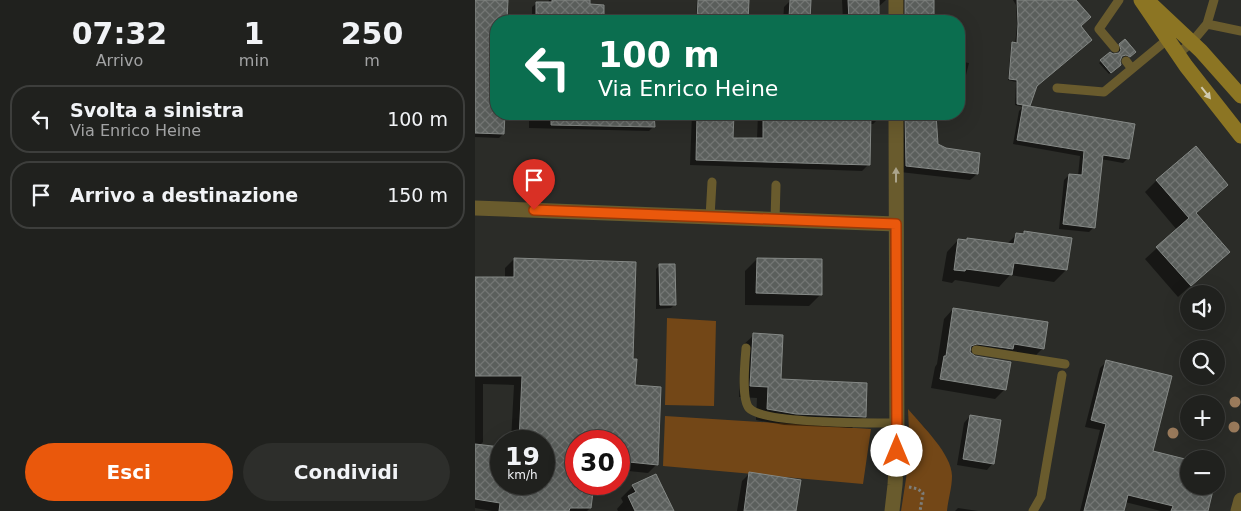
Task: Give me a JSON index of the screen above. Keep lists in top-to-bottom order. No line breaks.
{"page":{"eta":["07:32","Arrivo","1","min","250","m"],"turn":["100 m","Via Enrico Heine"],"list":[{"name":"Svolta a sinistra","note":"Via Enrico Heine","value":"100 m"},{"name":"Arrivo a destinazione","value":"150 m"}],"map_buttons":["+","−"],"speed":"19 km/h","limit":"30","buttons":["Esci","Condividi"]}}
